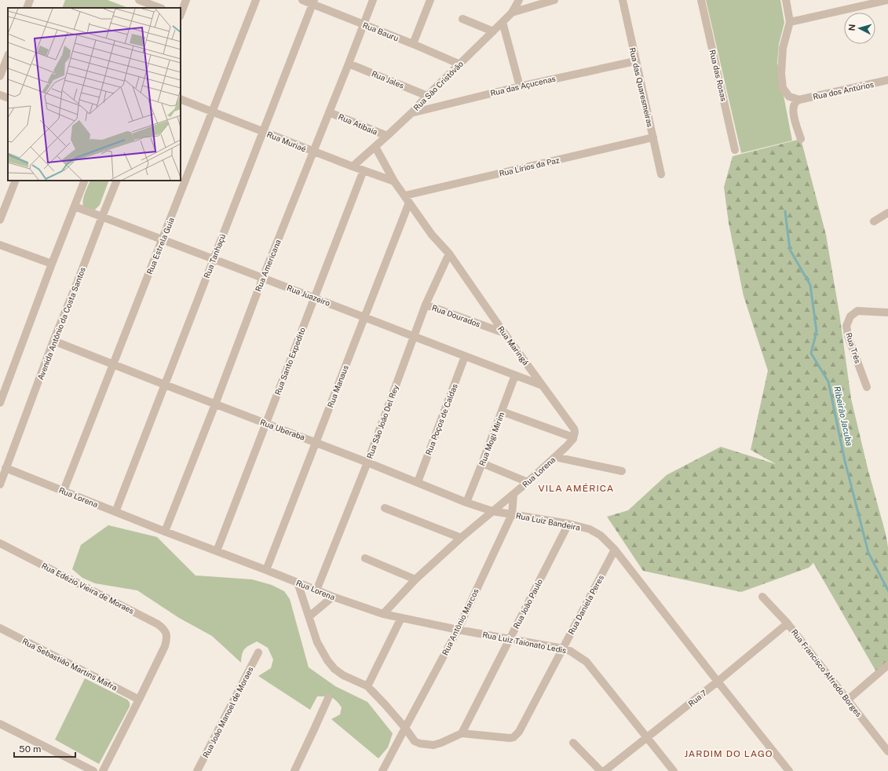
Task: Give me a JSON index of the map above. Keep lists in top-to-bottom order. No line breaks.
{"streets":{"street":["Rua Bauru","Rua das Rosas","Rua Jales","Rua São Cristóvão","Rua das Açucenas","Rua das Quaresmeiras","Rua dos Antúrios","Rua Atibaia","Rua Muriaé","Rua Lírios da Paz","Rua Estrela Guia","Rua Tanhaçú","Rua Americana","Rua Juazeiro","Rua Dourados","Avenida Antônio da Costa Santos","Rua Maringá","Rua Três","Rua Santo Expedito","Rua Manaus","Rua Poços de Caldas","Rua São João Del Rey","Rua Uberaba","Rua Mogi Mirim","Rua Lorena","Rua Luiz Bandeira","Rua Edézio Vieira de Moraes","Rua João Paulo","Rua Daniela Peres","Rua Antônio Marcos","Rua Luiz Taionato Ledis","Rua Sebastião Martins Mafra","Rua Francisco Alfredo Borges","Rua 7","Rua João Manoel de Moraes"]},"crossings":[["Rua Bauru","Rua São Cristóvão"],["Rua Bauru","Rua Tanhaçú"],["Rua Bauru","Rua Americana"],["Rua Jales","Rua São Cristóvão"],["Rua Jales","Rua Americana"],["Rua São Cristóvão","Rua das Açucenas"],["Rua São Cristóvão","Rua Atibaia"],["Rua São Cristóvão","Rua Muriaé"],["Rua das Açucenas","Rua das Quaresmeiras"],["Rua das Quaresmeiras","Rua Lírios da Paz"],["Rua Atibaia","Rua Americana"],["Rua Muriaé","Rua Estrela Guia"],["Rua Muriaé","Rua Tanhaçú"],["Rua Muriaé","Rua Americana"],["Rua Muriaé","Rua Santo Expedito"],["Rua Lírios da Paz","Rua Manaus"],["Rua Estrela Guia","Rua Juazeiro"],["Rua Estrela Guia","Rua Uberaba"],["Rua Estrela Guia","Rua Lorena"],["Rua Tanhaçú","Rua Juazeiro"],["Rua Tanhaçú","Rua Uberaba"],["Rua Tanhaçú","Rua Lorena"],["Rua Americana","Rua Juazeiro"],["Rua Americana","Rua Uberaba"],["Rua Americana","Rua Lorena"],["Rua Juazeiro","Avenida Antônio da Costa Santos"],["Rua Juazeiro","Rua Maringá"],["Rua Juazeiro","Rua Santo Expedito"],["Rua Juazeiro","Rua Manaus"],["Rua Juazeiro","Rua Poços de Caldas"],["Rua Juazeiro","Rua São João Del Rey"],["Rua Juazeiro","Rua Mogi Mirim"],["Rua Dourados","Rua Maringá"],["Rua Dourados","Rua São João Del Rey"],["Avenida Antônio da Costa Santos","Rua Uberaba"],["Avenida Antônio da Costa Santos","Rua Lorena"],["Rua Maringá","Rua São João Del Rey"],["Rua Maringá","Rua Lorena"],["Rua Santo Expedito","Rua Uberaba"],["Rua Santo Expedito","Rua Lorena"],["Rua Manaus","Rua Uberaba"],["Rua Manaus","Rua Lorena"],["Rua Poços de Caldas","Rua Uberaba"],["Rua São João Del Rey","Rua Uberaba"],["Rua São João Del Rey","Rua Lorena"],["Rua Uberaba","Rua Mogi Mirim"],["Rua Uberaba","Rua Lorena"],["Rua Uberaba","Rua Luiz Bandeira"],["Rua Uberaba","Rua Antônio Marcos"],["Rua Lorena","Rua Antônio Marcos"],["Rua Lorena","Rua Luiz Taionato Ledis"],["Rua Luiz Bandeira","Rua João Paulo"],["Rua Luiz Bandeira","Rua Daniela Peres"],["Rua Luiz Bandeira","Rua Antônio Marcos"],["Rua Edézio Vieira de Moraes","Rua Sebastião Martins Mafra"],["Rua João Paulo","Rua Daniela Peres"],["Rua João Paulo","Rua Luiz Taionato Ledis"],["Rua Daniela Peres","Rua Luiz Taionato Ledis"],["Rua Antônio Marcos","Rua Luiz Taionato Ledis"],["Rua Luiz Taionato Ledis","Rua 7"],["Rua Francisco Alfredo Borges","Rua 7"]],"districts":["VILA AMÉRICA","JARDIM DO LAGO"],"water":["Ribeirão Jacuba"],"scale_bar":"50 m","north":"left"}
